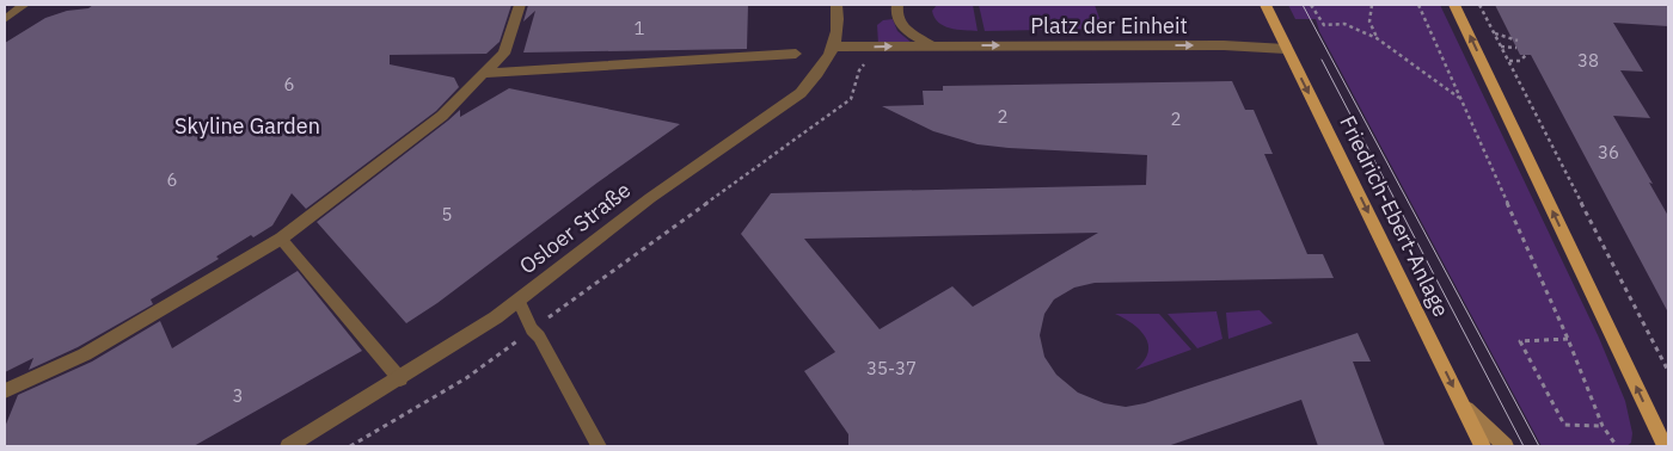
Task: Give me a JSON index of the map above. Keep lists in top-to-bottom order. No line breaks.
{"streets":{"main road":["Friedrich-Ebert-Anlage"],"street":["Platz der Einheit","Osloer Straße"]},"crossings":[["Platz der Einheit","Friedrich-Ebert-Anlage"],["Platz der Einheit","Osloer Straße"]],"one_way":["Platz der Einheit","Friedrich-Ebert-Anlage"],"parks":["Skyline Garden"],"house_numbers":["1","38","6","2","2","36","6","5","35-37","3"]}
